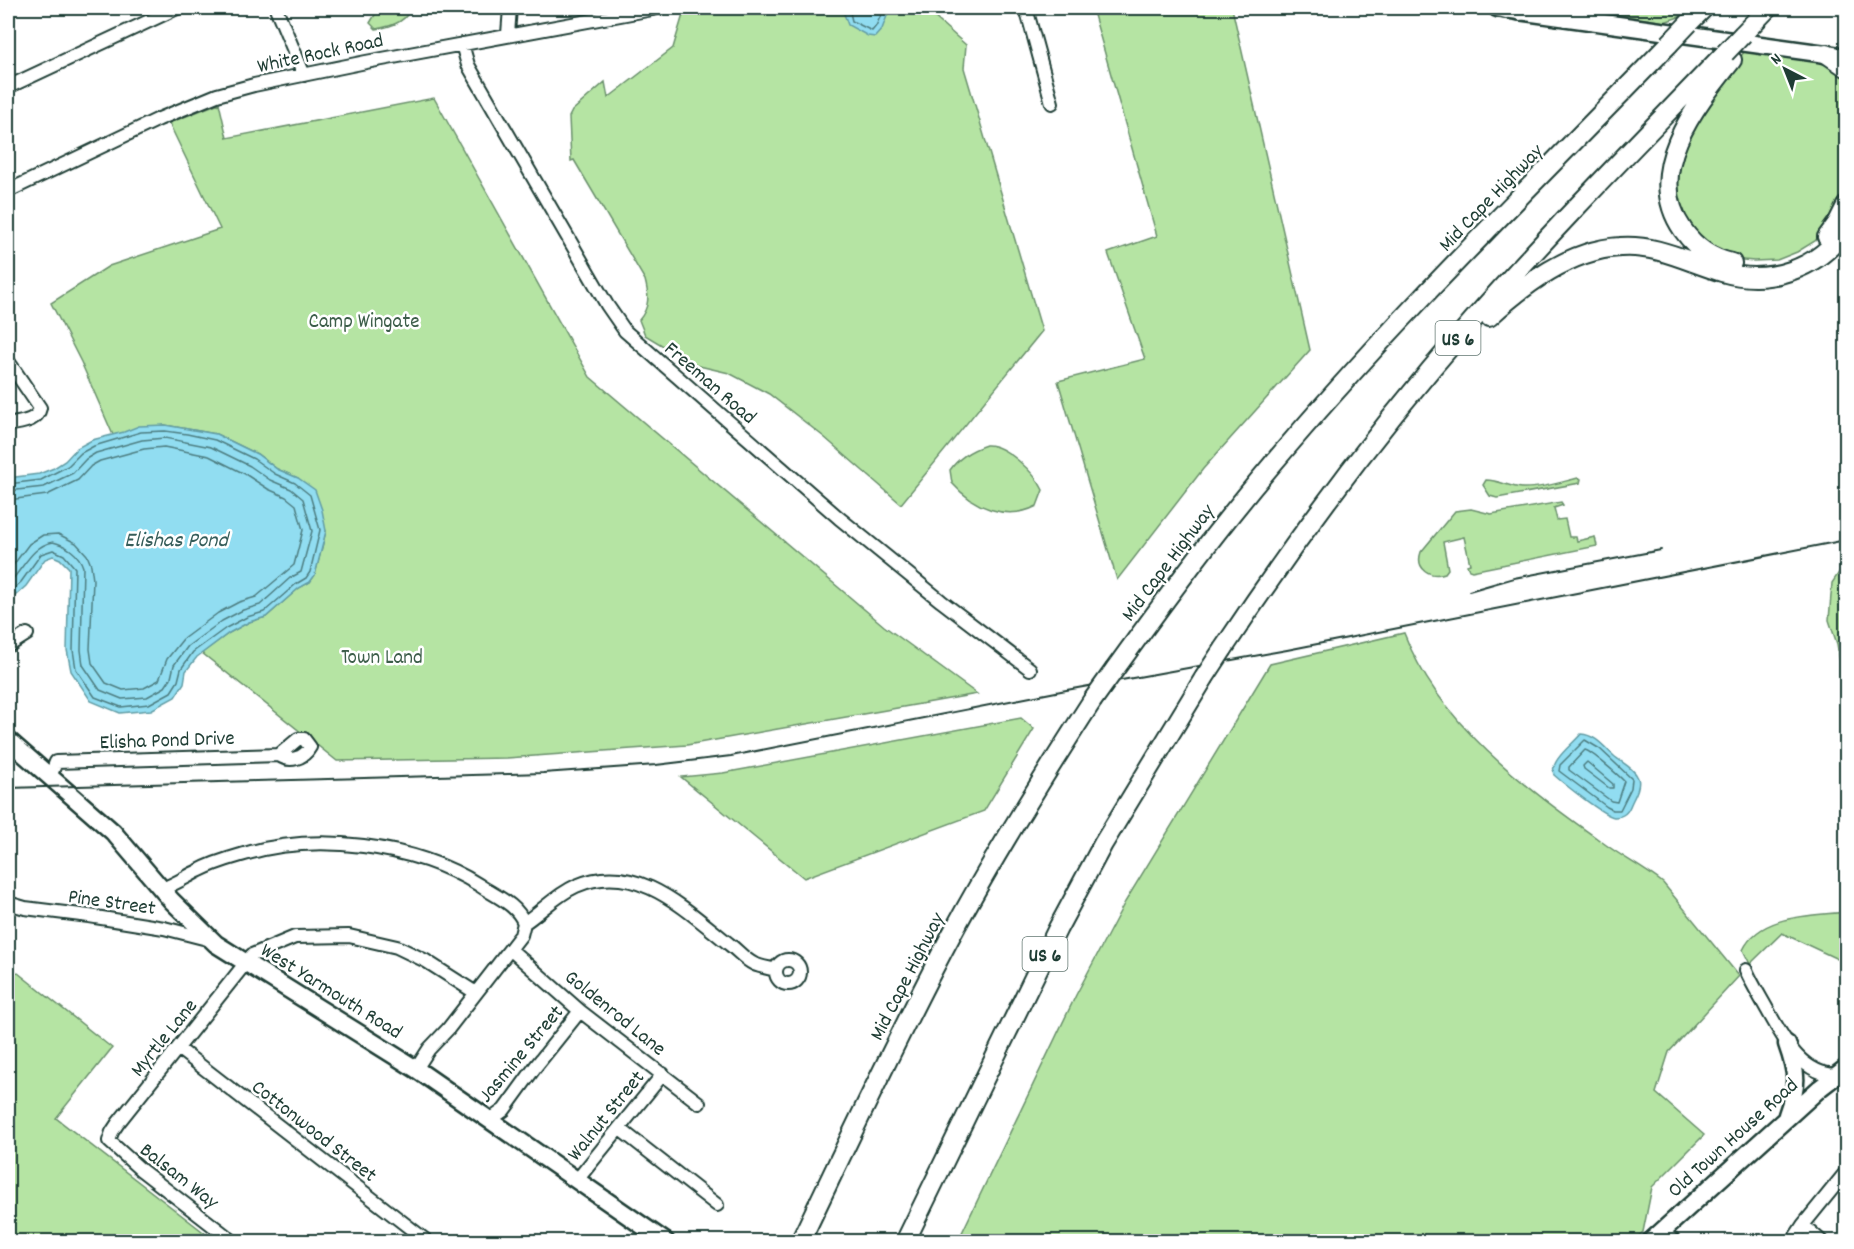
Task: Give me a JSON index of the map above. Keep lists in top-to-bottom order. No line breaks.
{"streets":{"highway":["Mid Cape Highway","US 6"],"main road":["West Yarmouth Road","Old Town House Road"],"street":["White Rock Road","Freeman Road","Elisha Pond Drive","Pine Street","Goldenrod Lane","Myrtle Lane","Jasmine Street","Walnut Street","Cottonwood Street","Balsam Way"]},"crossings":[["White Rock Road","Freeman Road"],["Elisha Pond Drive","West Yarmouth Road"],["Pine Street","West Yarmouth Road"],["West Yarmouth Road","Myrtle Lane"],["West Yarmouth Road","Jasmine Street"],["West Yarmouth Road","Walnut Street"],["Goldenrod Lane","Jasmine Street"],["Goldenrod Lane","Walnut Street"],["Myrtle Lane","Cottonwood Street"],["Myrtle Lane","Balsam Way"]],"water":["Elishas Pond"],"parks":["Camp Wingate","Town Land"],"north":"top left"}
